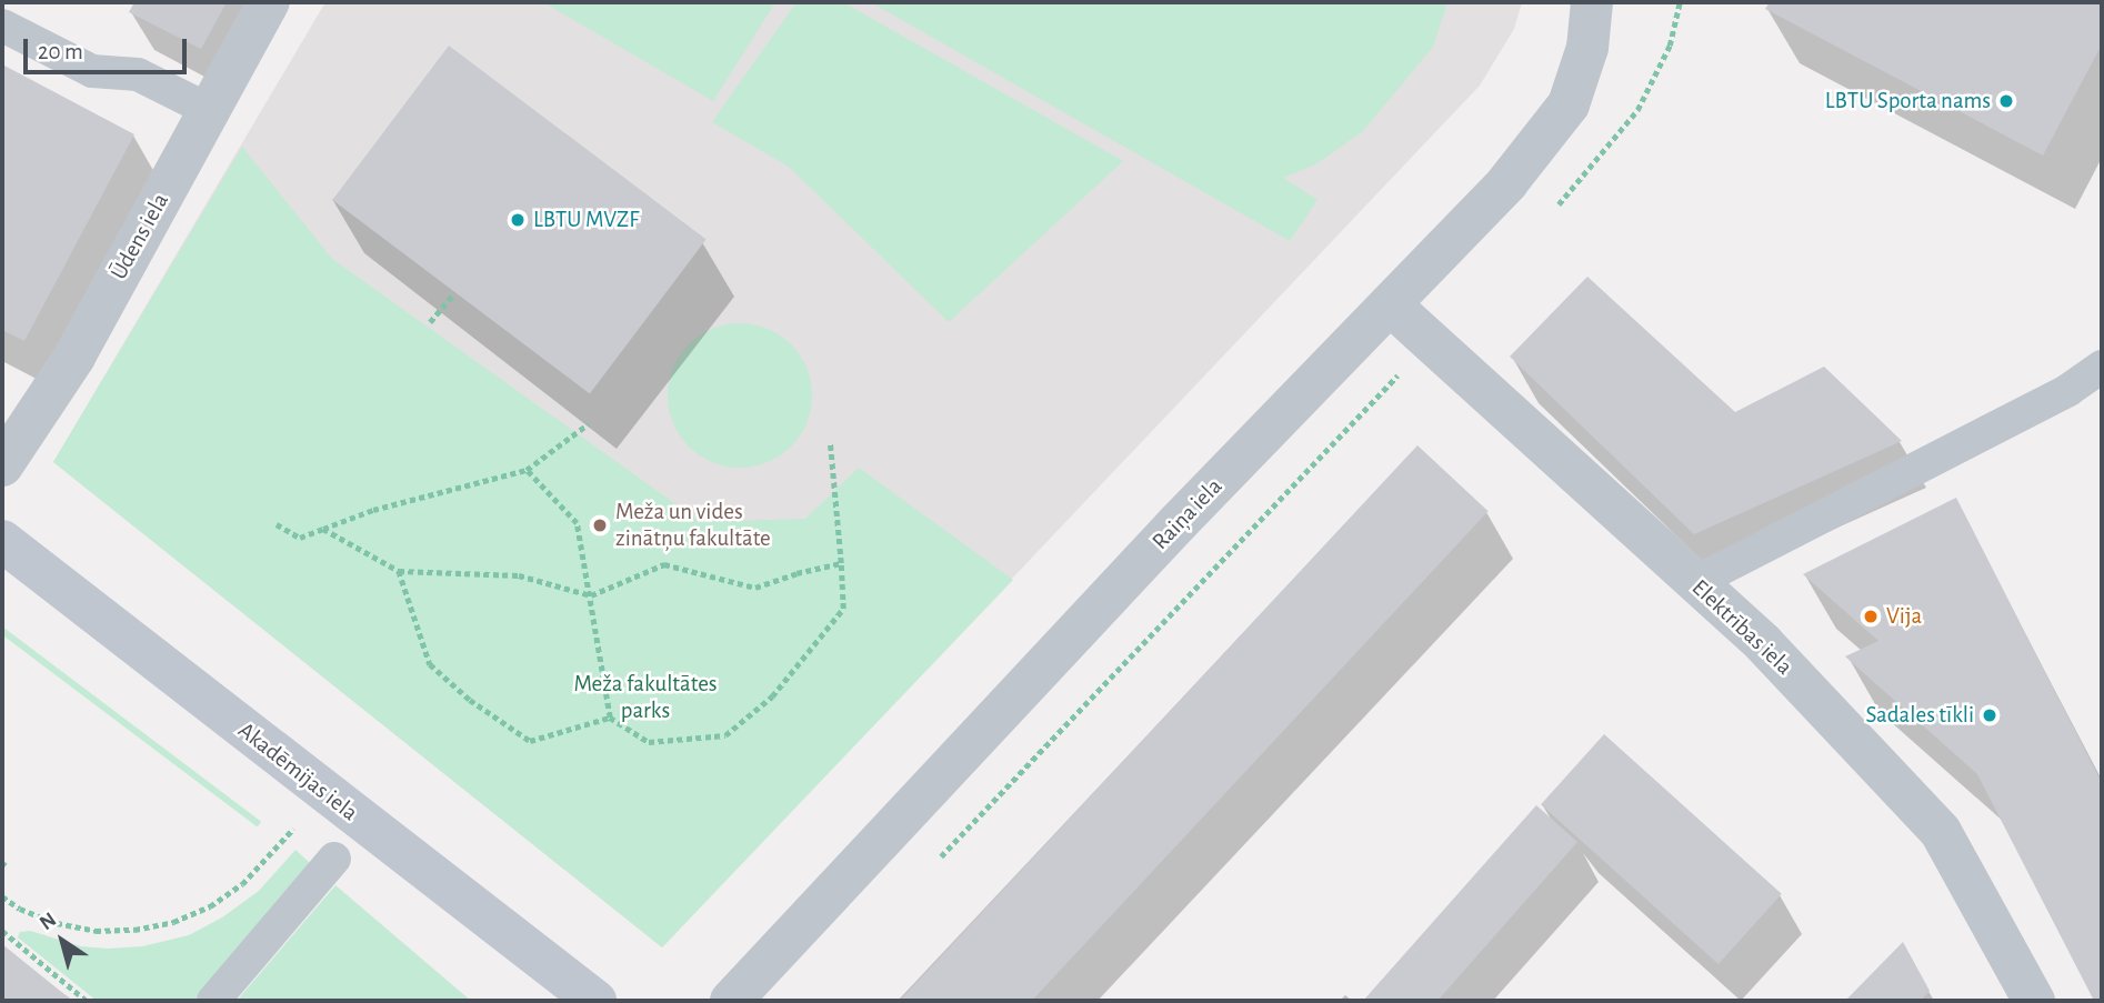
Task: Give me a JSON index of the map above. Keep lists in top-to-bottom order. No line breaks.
{"streets":{"main road":["Akadēmijas iela"],"street":["Ūdens iela","Raiņa iela","Elektrības iela"]},"crossings":[["Raiņa iela","Elektrības iela"]],"parks":["Meža fakultātes parks"],"places":["LBTU Sporta nams","LBTU MVZF","Meža un vides zinātņu fakultāte","Vija","Sadales tīkli"],"scale_bar":"20 m","north":"top left"}
